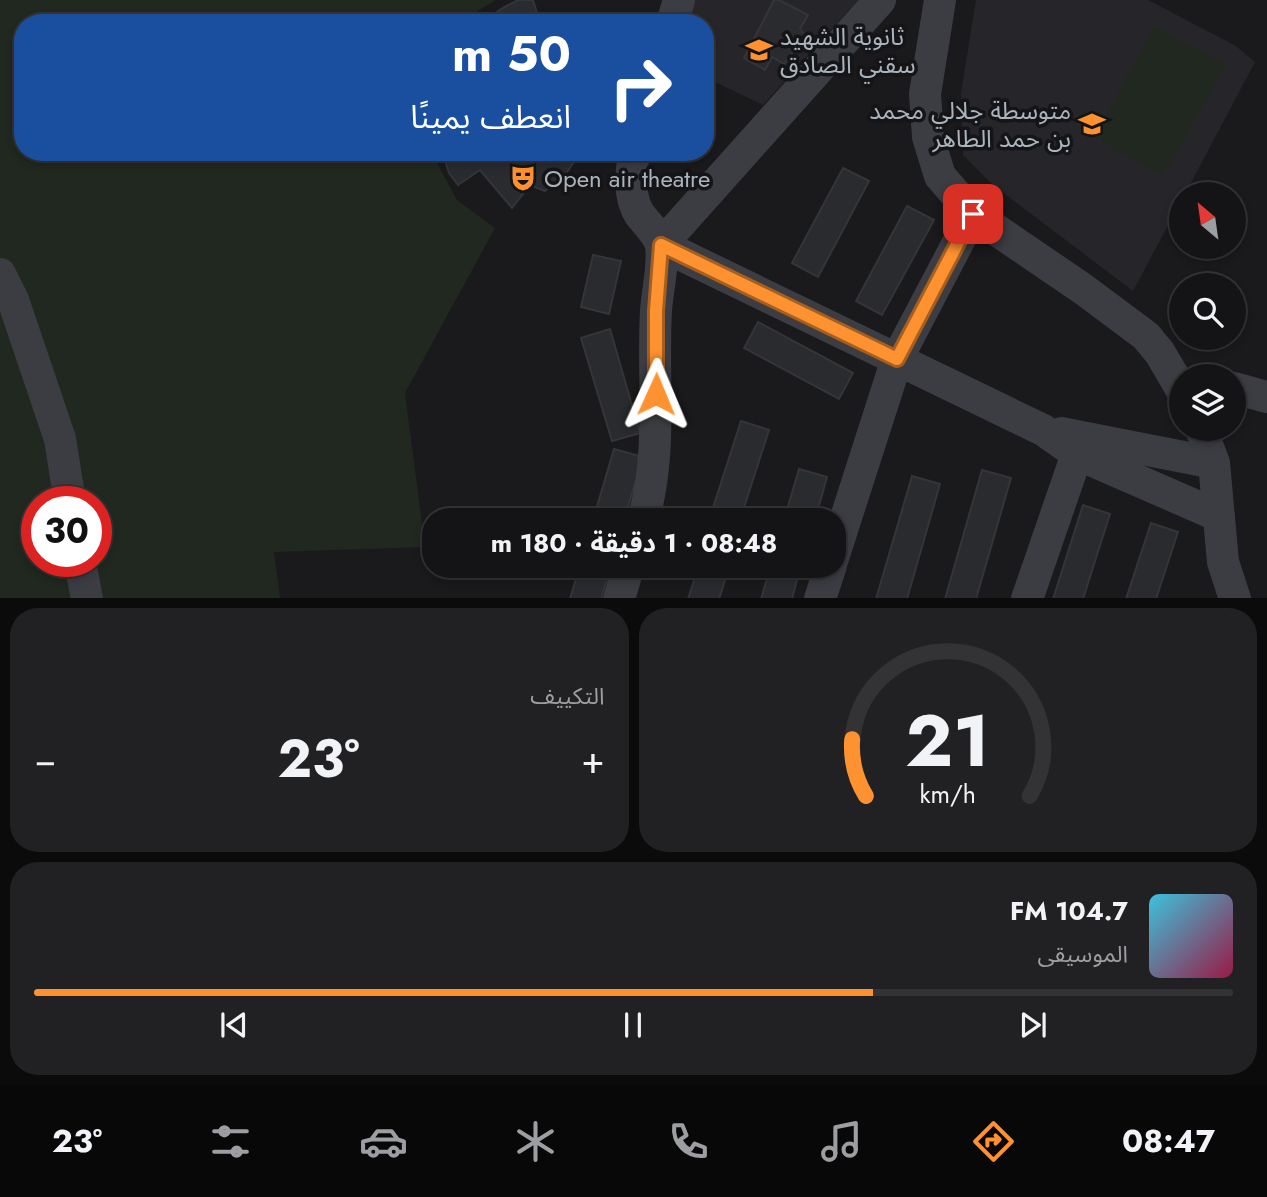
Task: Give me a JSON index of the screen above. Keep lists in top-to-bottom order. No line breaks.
{"places":{"school or university":["ثانوية الشهيد سقني الصادق","متوسطة جلالي محمد بن حمد الطاهر"],"theatre":["Open air theatre"]},"north":"top left","page":{"turn":["50 m","انعطف يمينًا"],"limit":"30","trip":"08:48 · 1 دقيقة · 180 m","tile":"التكييف","heat":["−","23°","+"],"song":["104.7 FM","الموسيقى"],"tabs":["08:47","23°"],"gauge":["21","km/h"]}}
